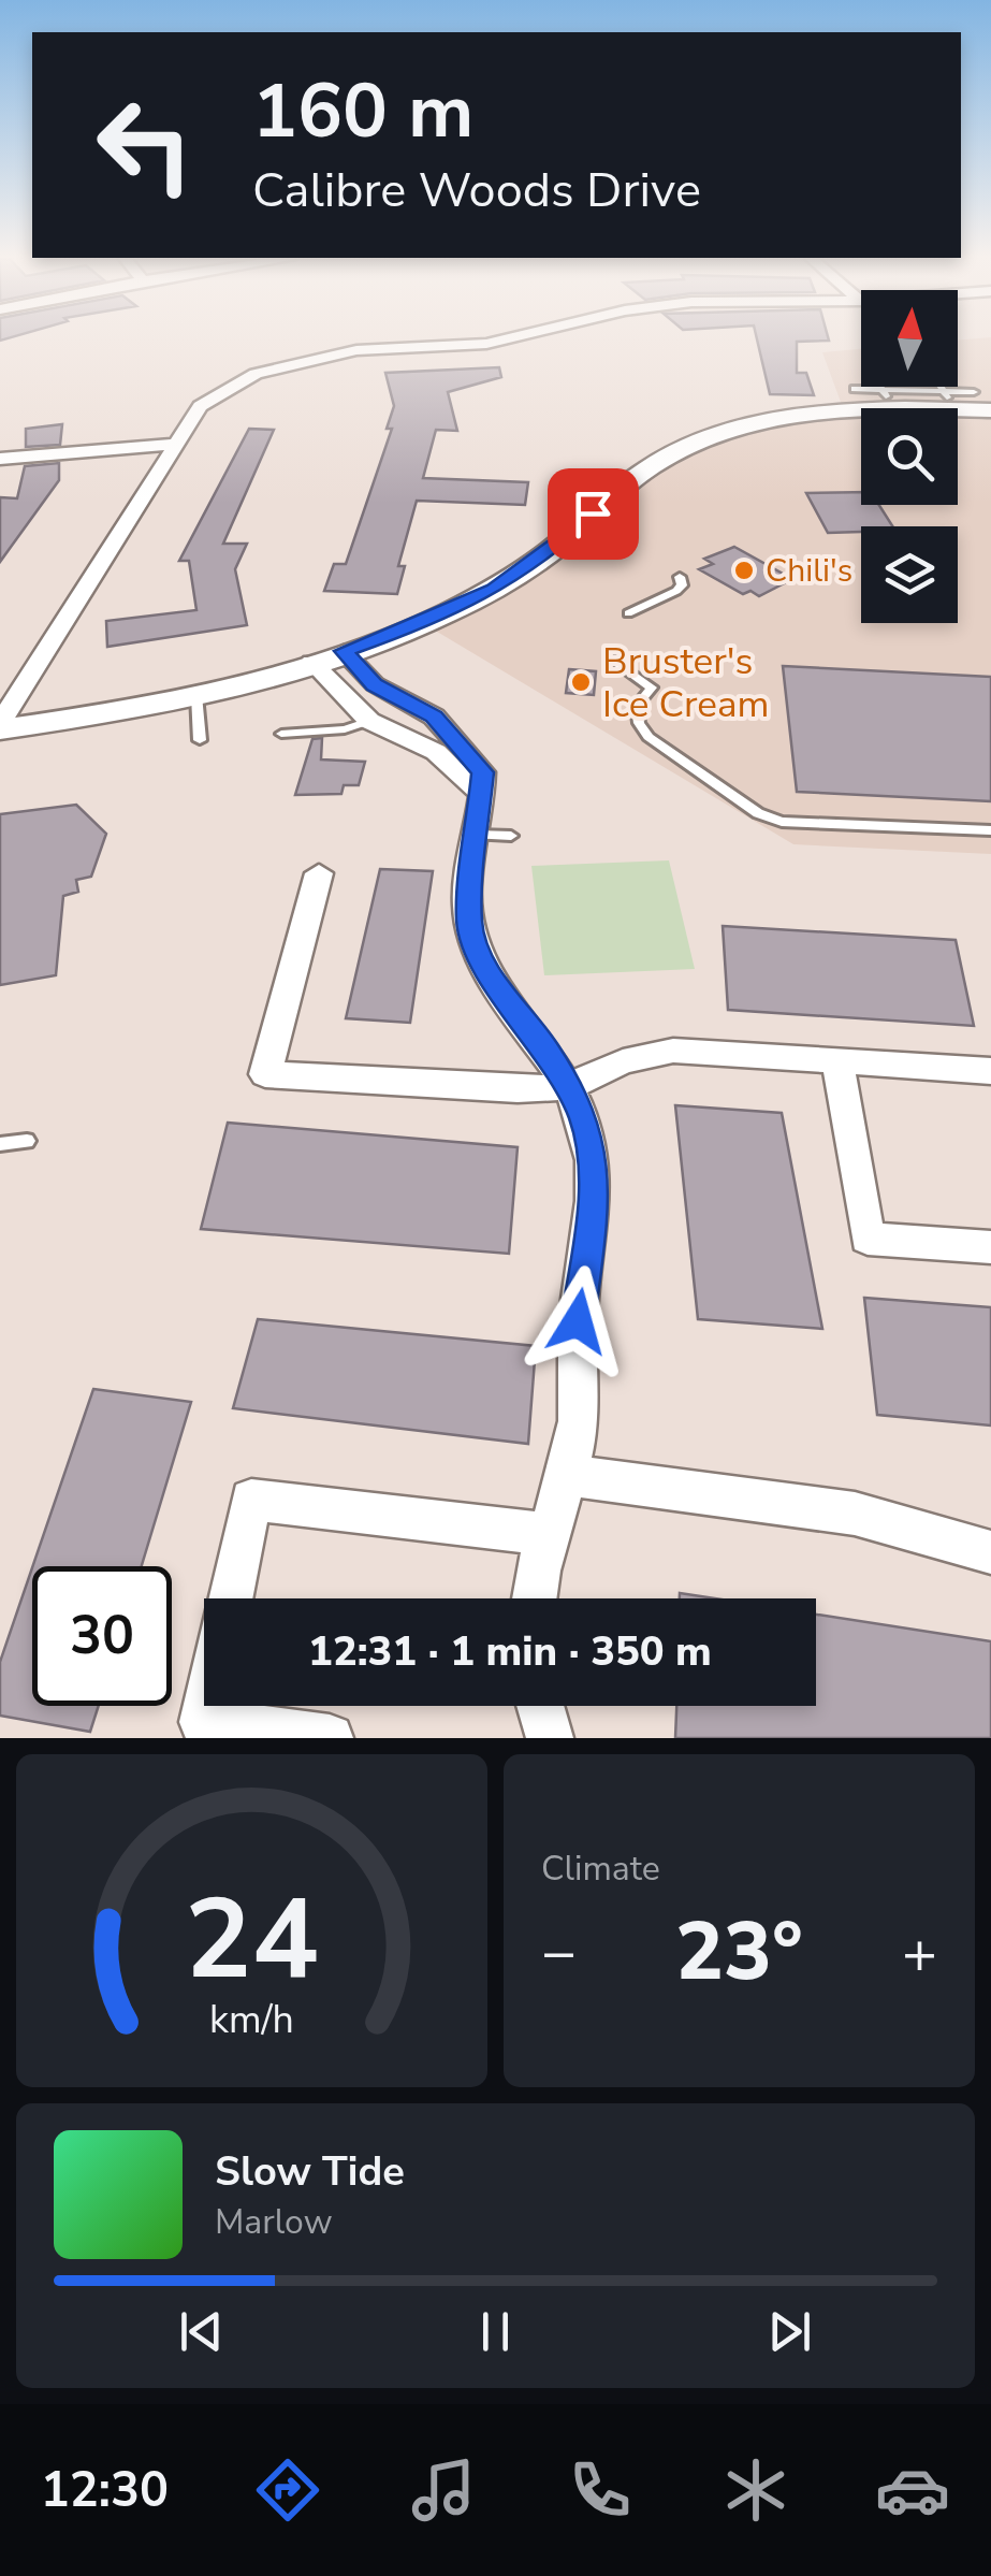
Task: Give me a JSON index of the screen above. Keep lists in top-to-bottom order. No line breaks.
{"places":["Chili's","Bruster's Ice Cream"],"north":"top","page":{"turn":["160 m","Calibre Woods Drive"],"limit":"30","trip":"12:31 · 1 min · 350 m","tile":"Climate","heat":["−","23°","+"],"song":["Slow Tide","Marlow"],"tabs":"12:30","gauge":["24","km/h"]}}
